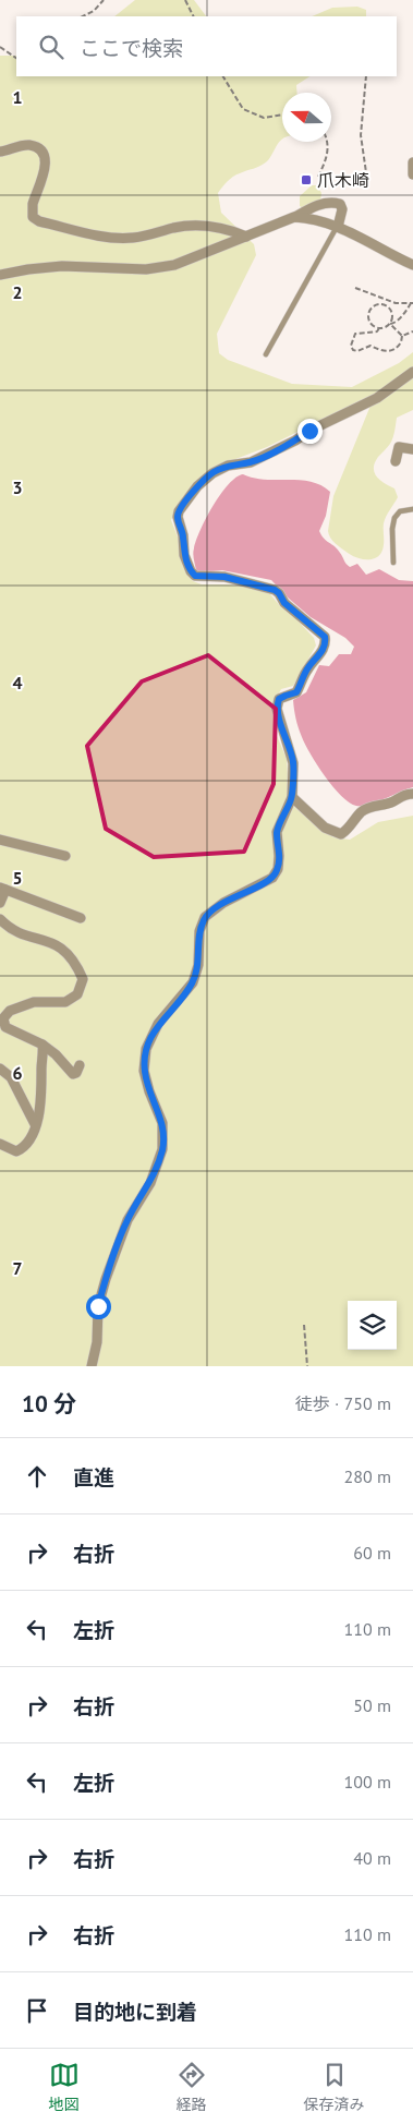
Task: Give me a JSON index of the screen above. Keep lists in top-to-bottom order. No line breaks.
{"places":{"transit":["爪木崎"]},"north":"left","page":{"search":"ここで検索","heading":["10 分","徒歩 · 750 m"],"list":[["直進","280 m"],["右折","60 m"],["左折","110 m"],["右折","50 m"],["左折","100 m"],["右折","40 m"],["右折","110 m"],"目的地に到着"],"nav":["地図","経路","保存済み"]},"grid":{"rows":["1","2","3","4","5","6","7"]}}
